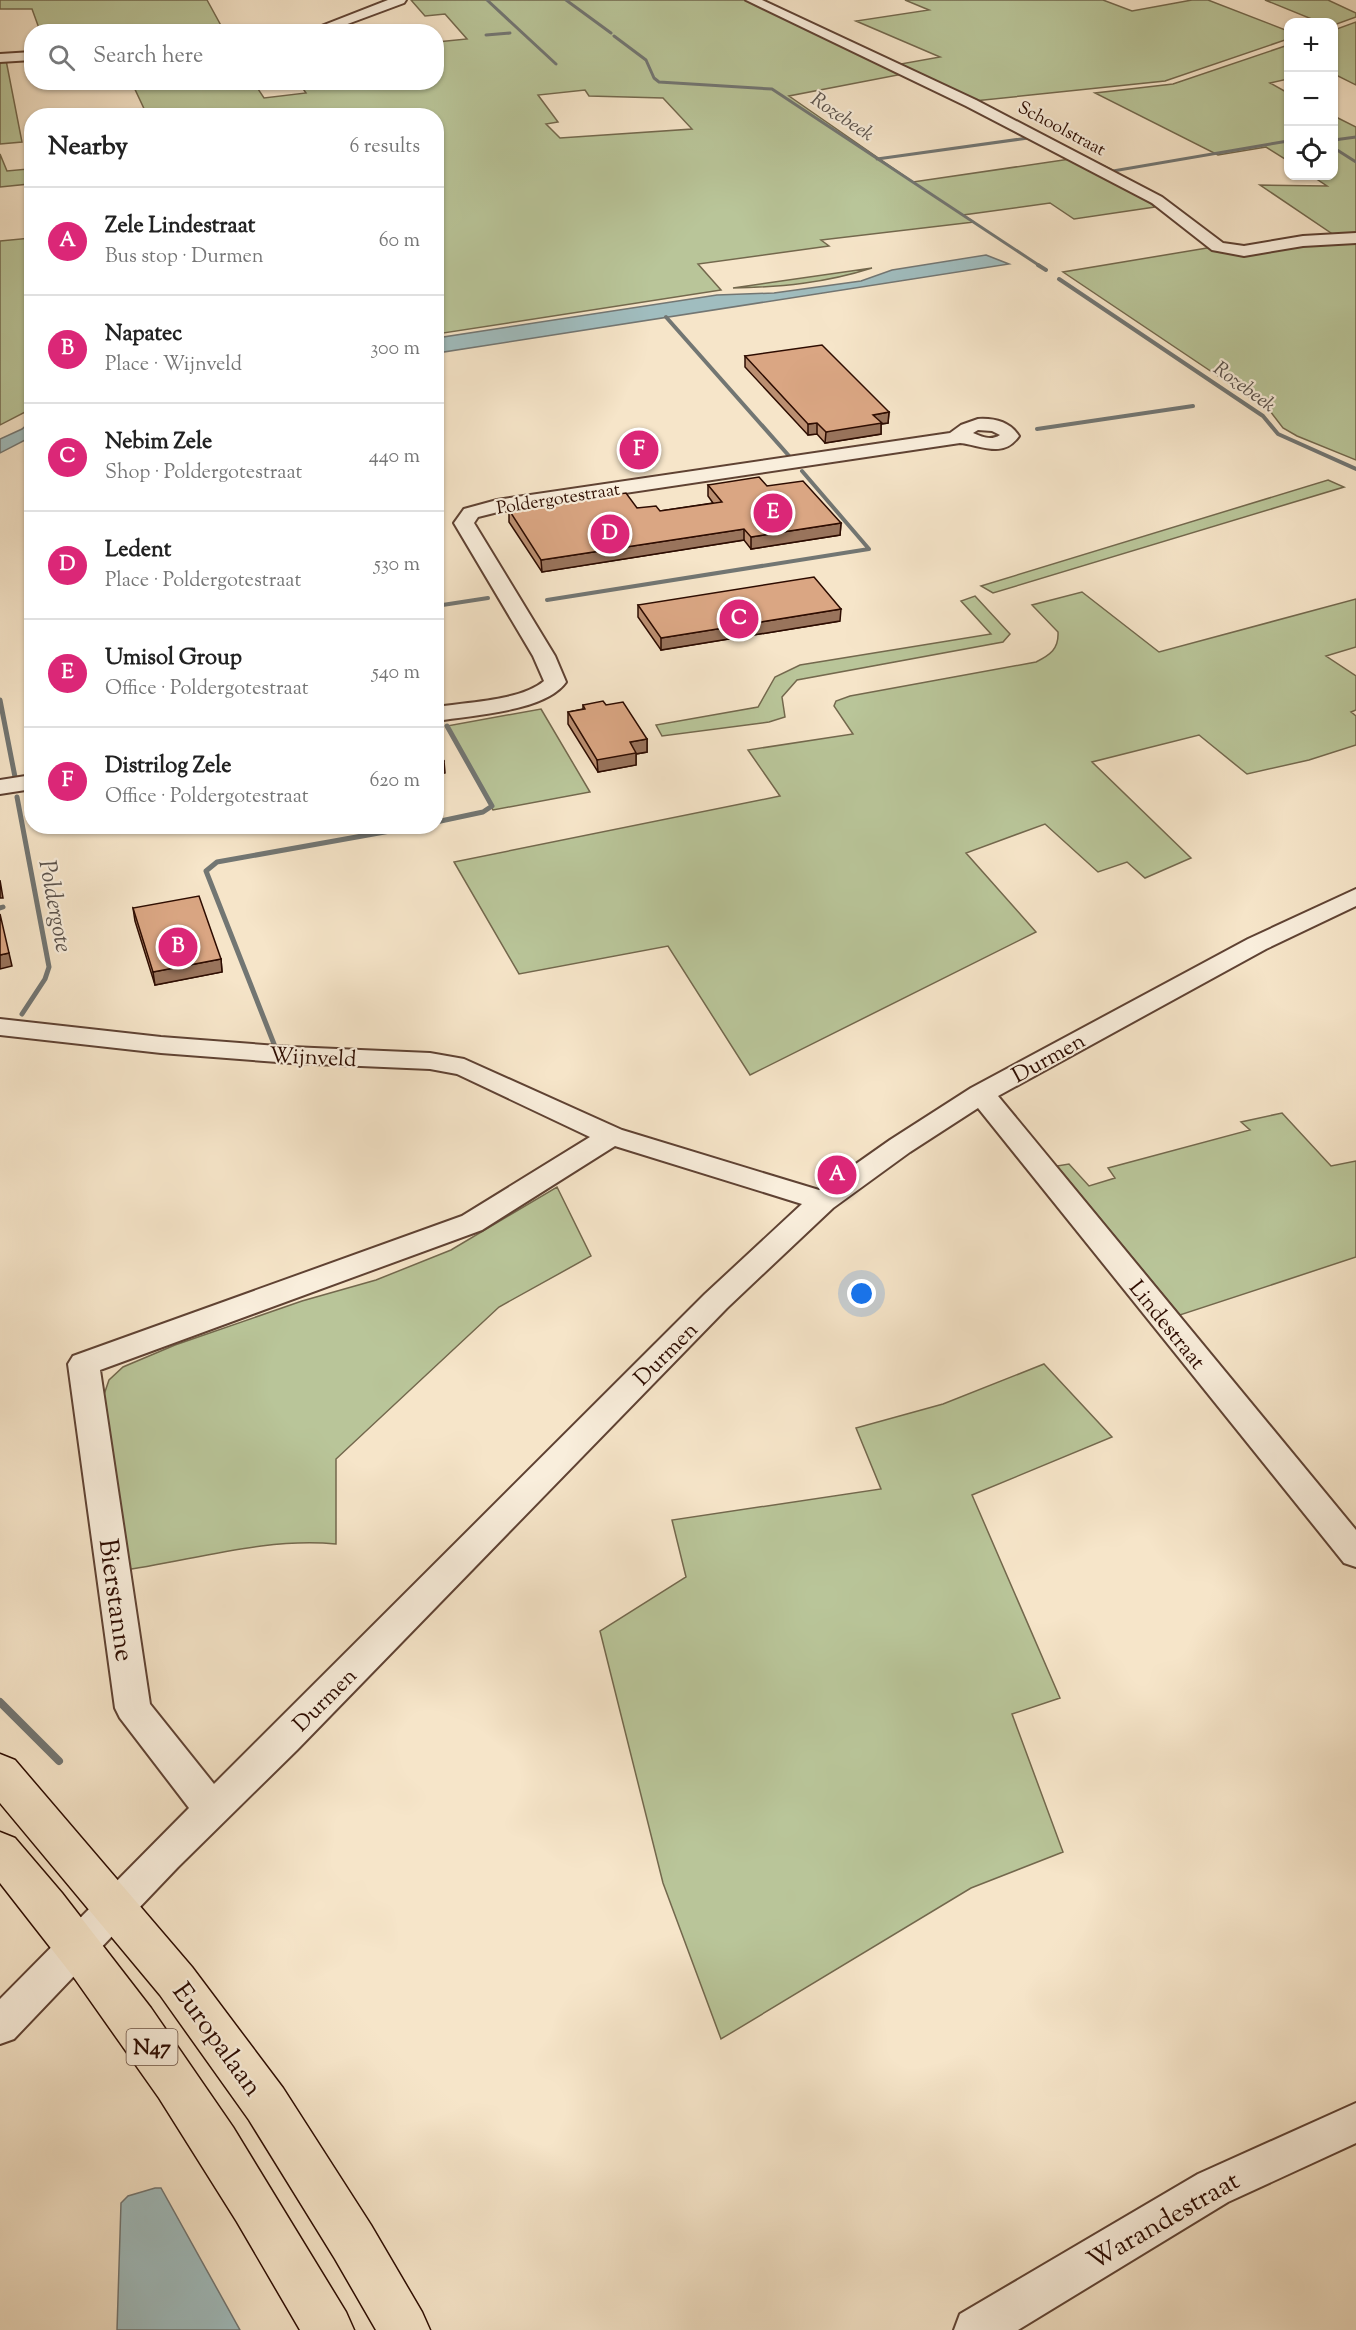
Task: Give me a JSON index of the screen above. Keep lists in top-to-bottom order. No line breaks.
{"streets":{"highway":["Europalaan","N47"],"street":["Schoolstraat","Poldergotestraat","Wijnveld","Durmen","Lindestraat","Bierstanne","Warandestraat"]},"crossings":[["Wijnveld","Durmen"],["Wijnveld","Bierstanne"],["Durmen","Lindestraat"],["Durmen","Bierstanne"],["Durmen","Europalaan"],["Durmen","N47"]],"water":["Rozebeek","Poldergote"],"page":{"map_buttons":["+","−"],"search":"Search here","heading":["Nearby","6 results"],"list":[{"mark":"A","name":"Zele Lindestraat","note":"Bus stop · Durmen","value":"60 m"},{"mark":"B","name":"Napatec","note":"Place · Wijnveld","value":"300 m"},{"mark":"C","name":"Nebim Zele","note":"Shop · Poldergotestraat","value":"440 m"},{"mark":"D","name":"Ledent","note":"Place · Poldergotestraat","value":"530 m"},{"mark":"E","name":"Umisol Group","note":"Office · Poldergotestraat","value":"540 m"},{"mark":"F","name":"Distrilog Zele","note":"Office · Poldergotestraat","value":"620 m"}],"pins":["F","E","D","C","B","A"]}}
